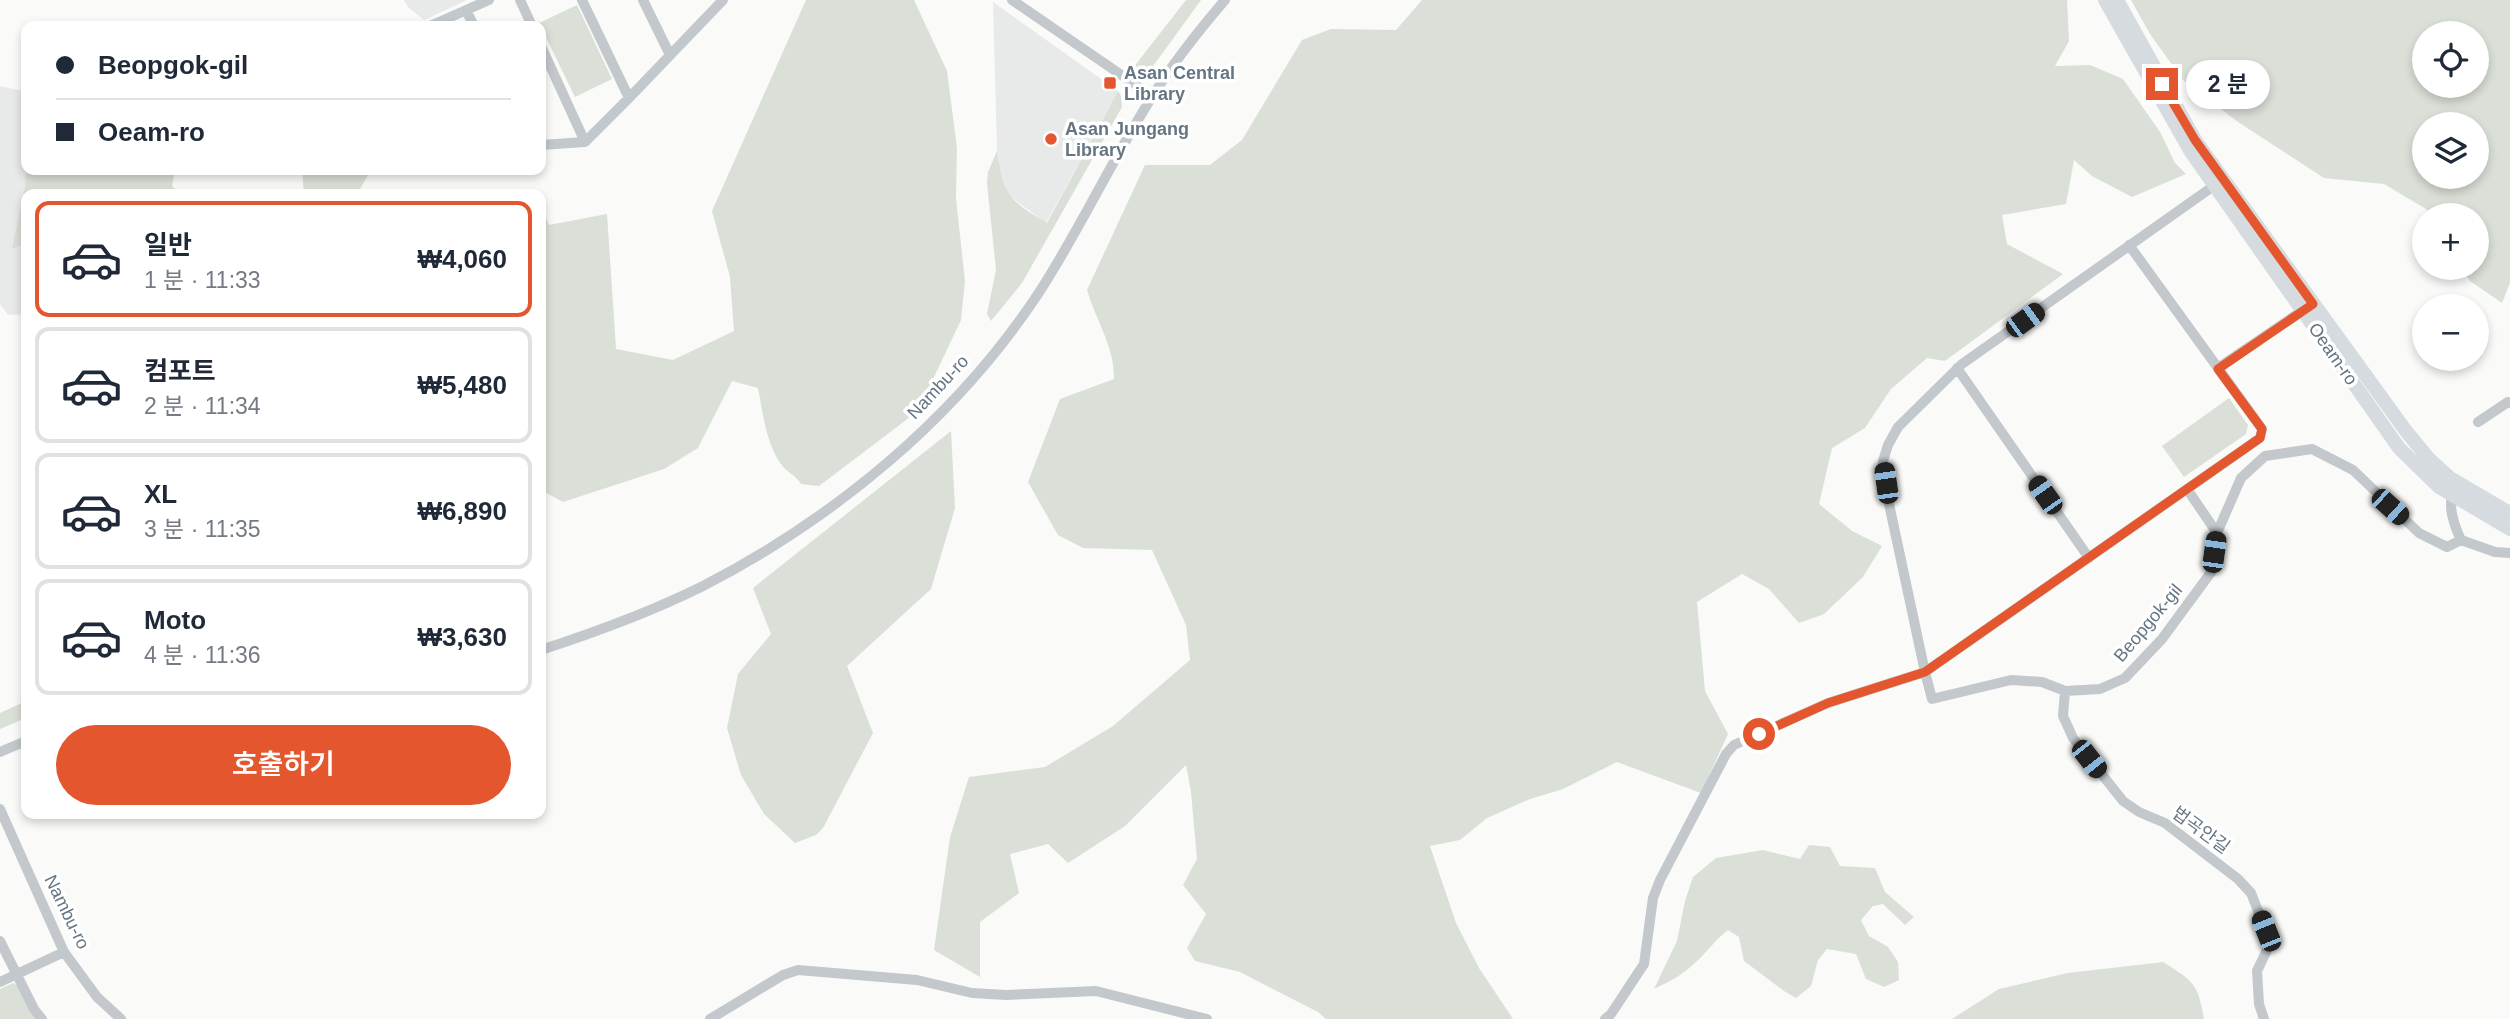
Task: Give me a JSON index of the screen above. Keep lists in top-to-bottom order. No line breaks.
{"streets":{"main road":["Oeam-ro"],"street":["Nambu-ro","Beopgok-gil","법곡안길"]},"crossings":[["Beopgok-gil","법곡안길"]],"places":{"transit":["Asan Central Library"],"other":["Asan Jungang Library"]},"page":{"map_buttons":["+","−"],"banner":["Beopgok-gil","Oeam-ro"],"bubble":"2 분","list":[{"name":"일반","note":"1 분 · 11:33","value":"₩4,060"},{"name":"컴포트","note":"2 분 · 11:34","value":"₩5,480"},{"name":"XL","note":"3 분 · 11:35","value":"₩6,890"},{"name":"Moto","note":"4 분 · 11:36","value":"₩3,630"}],"buttons":"호출하기"}}
